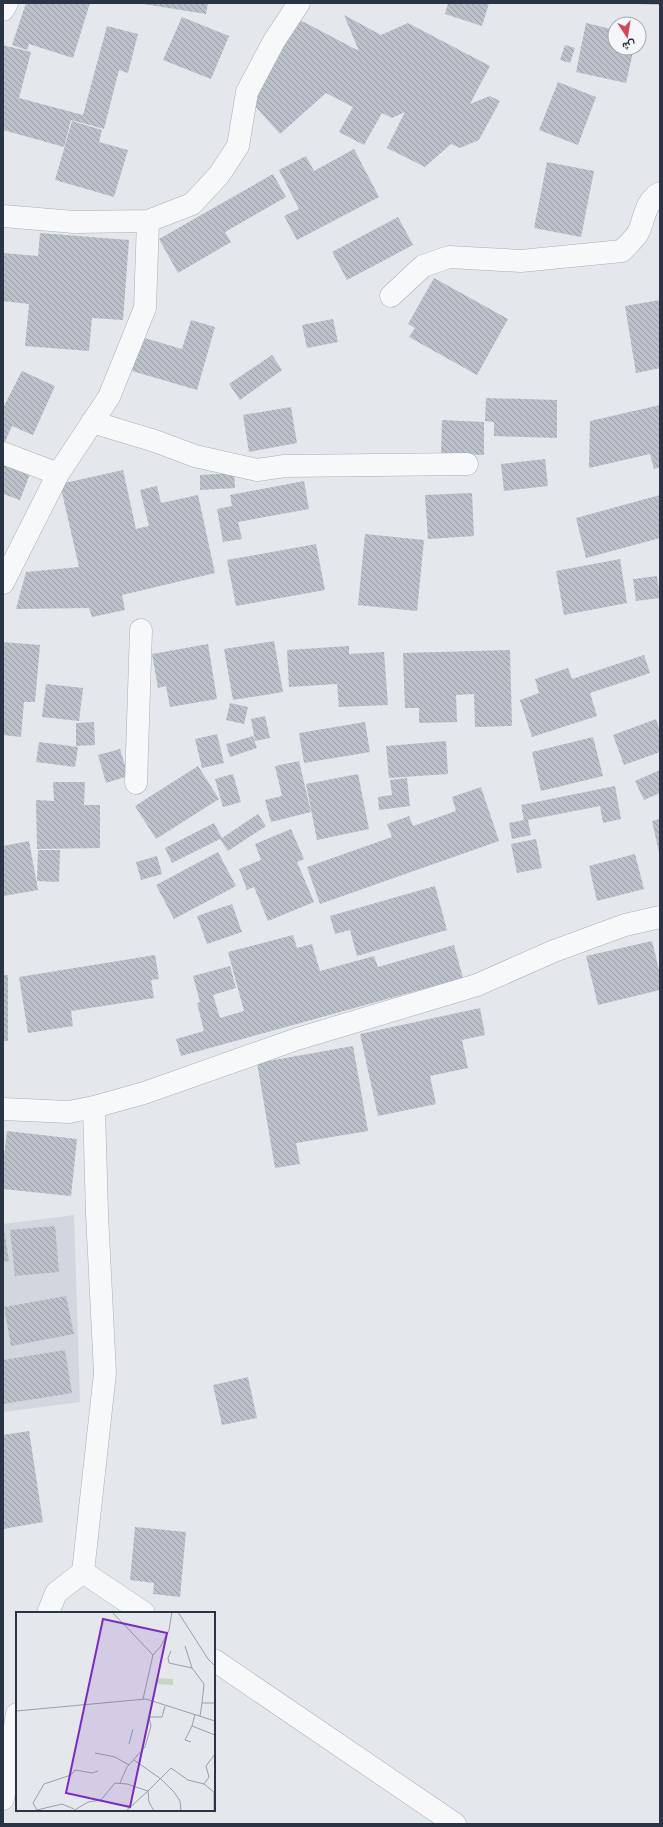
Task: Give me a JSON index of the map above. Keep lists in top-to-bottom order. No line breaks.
{"north":"bottom"}
